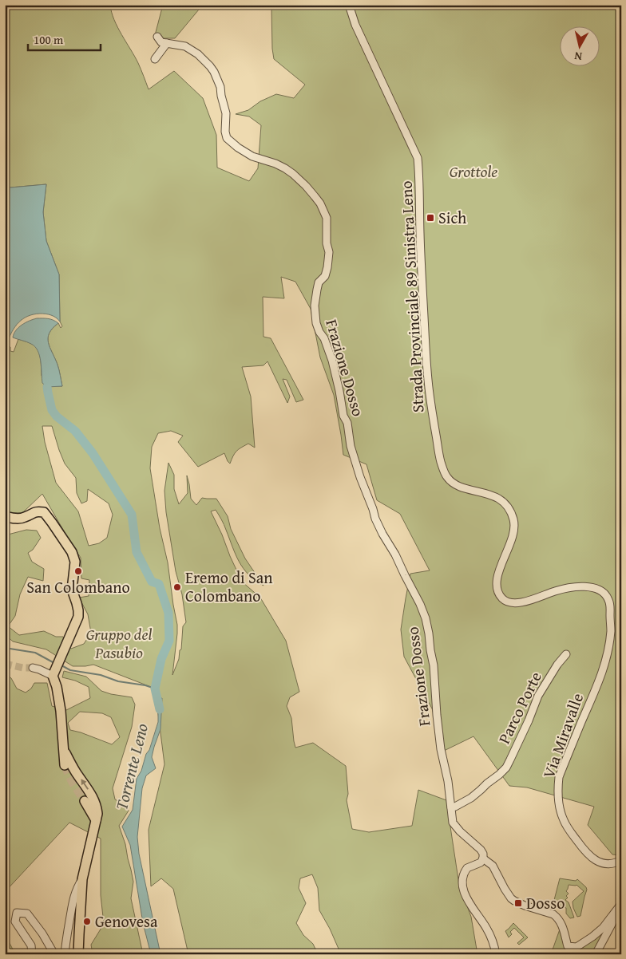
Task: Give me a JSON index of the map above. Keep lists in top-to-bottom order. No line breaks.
{"streets":{"street":["Strada Provinciale 89 Sinistra Leno","Frazione Dosso","Parco Porte","Via Miravalle"]},"crossings":[["Strada Provinciale 89 Sinistra Leno","Via Miravalle"],["Frazione Dosso","Parco Porte"]],"water":["Torrente Leno"],"parks":["Grottole","Gruppo del Pasubio"],"places":{"transit":["Sich","Dosso"],"other":["San Colombano","Eremo di San Colombano","Genovesa"]},"scale_bar":"100 m","north":"bottom"}
